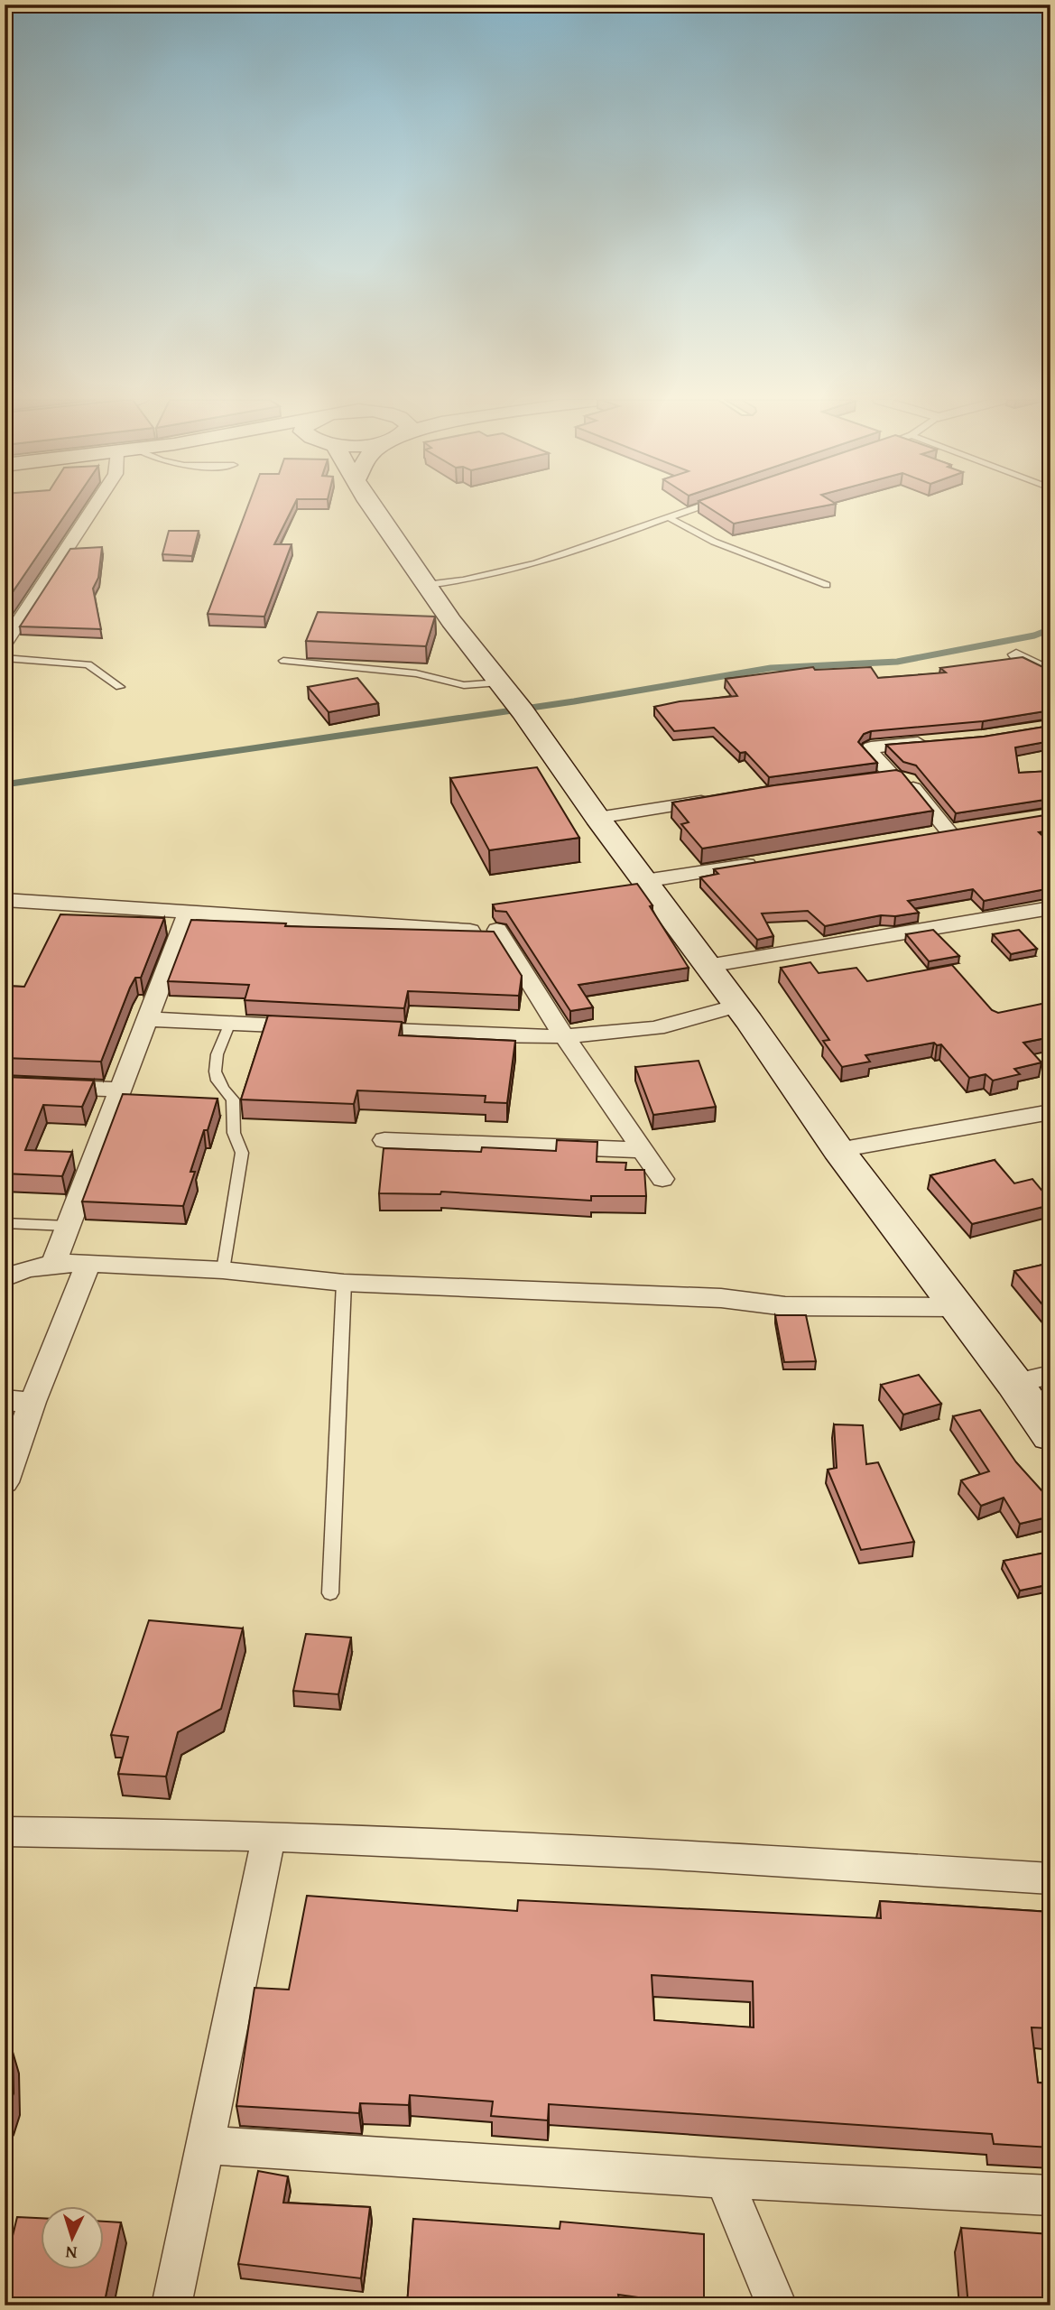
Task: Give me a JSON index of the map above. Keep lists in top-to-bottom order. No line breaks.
{"north":"bottom"}
